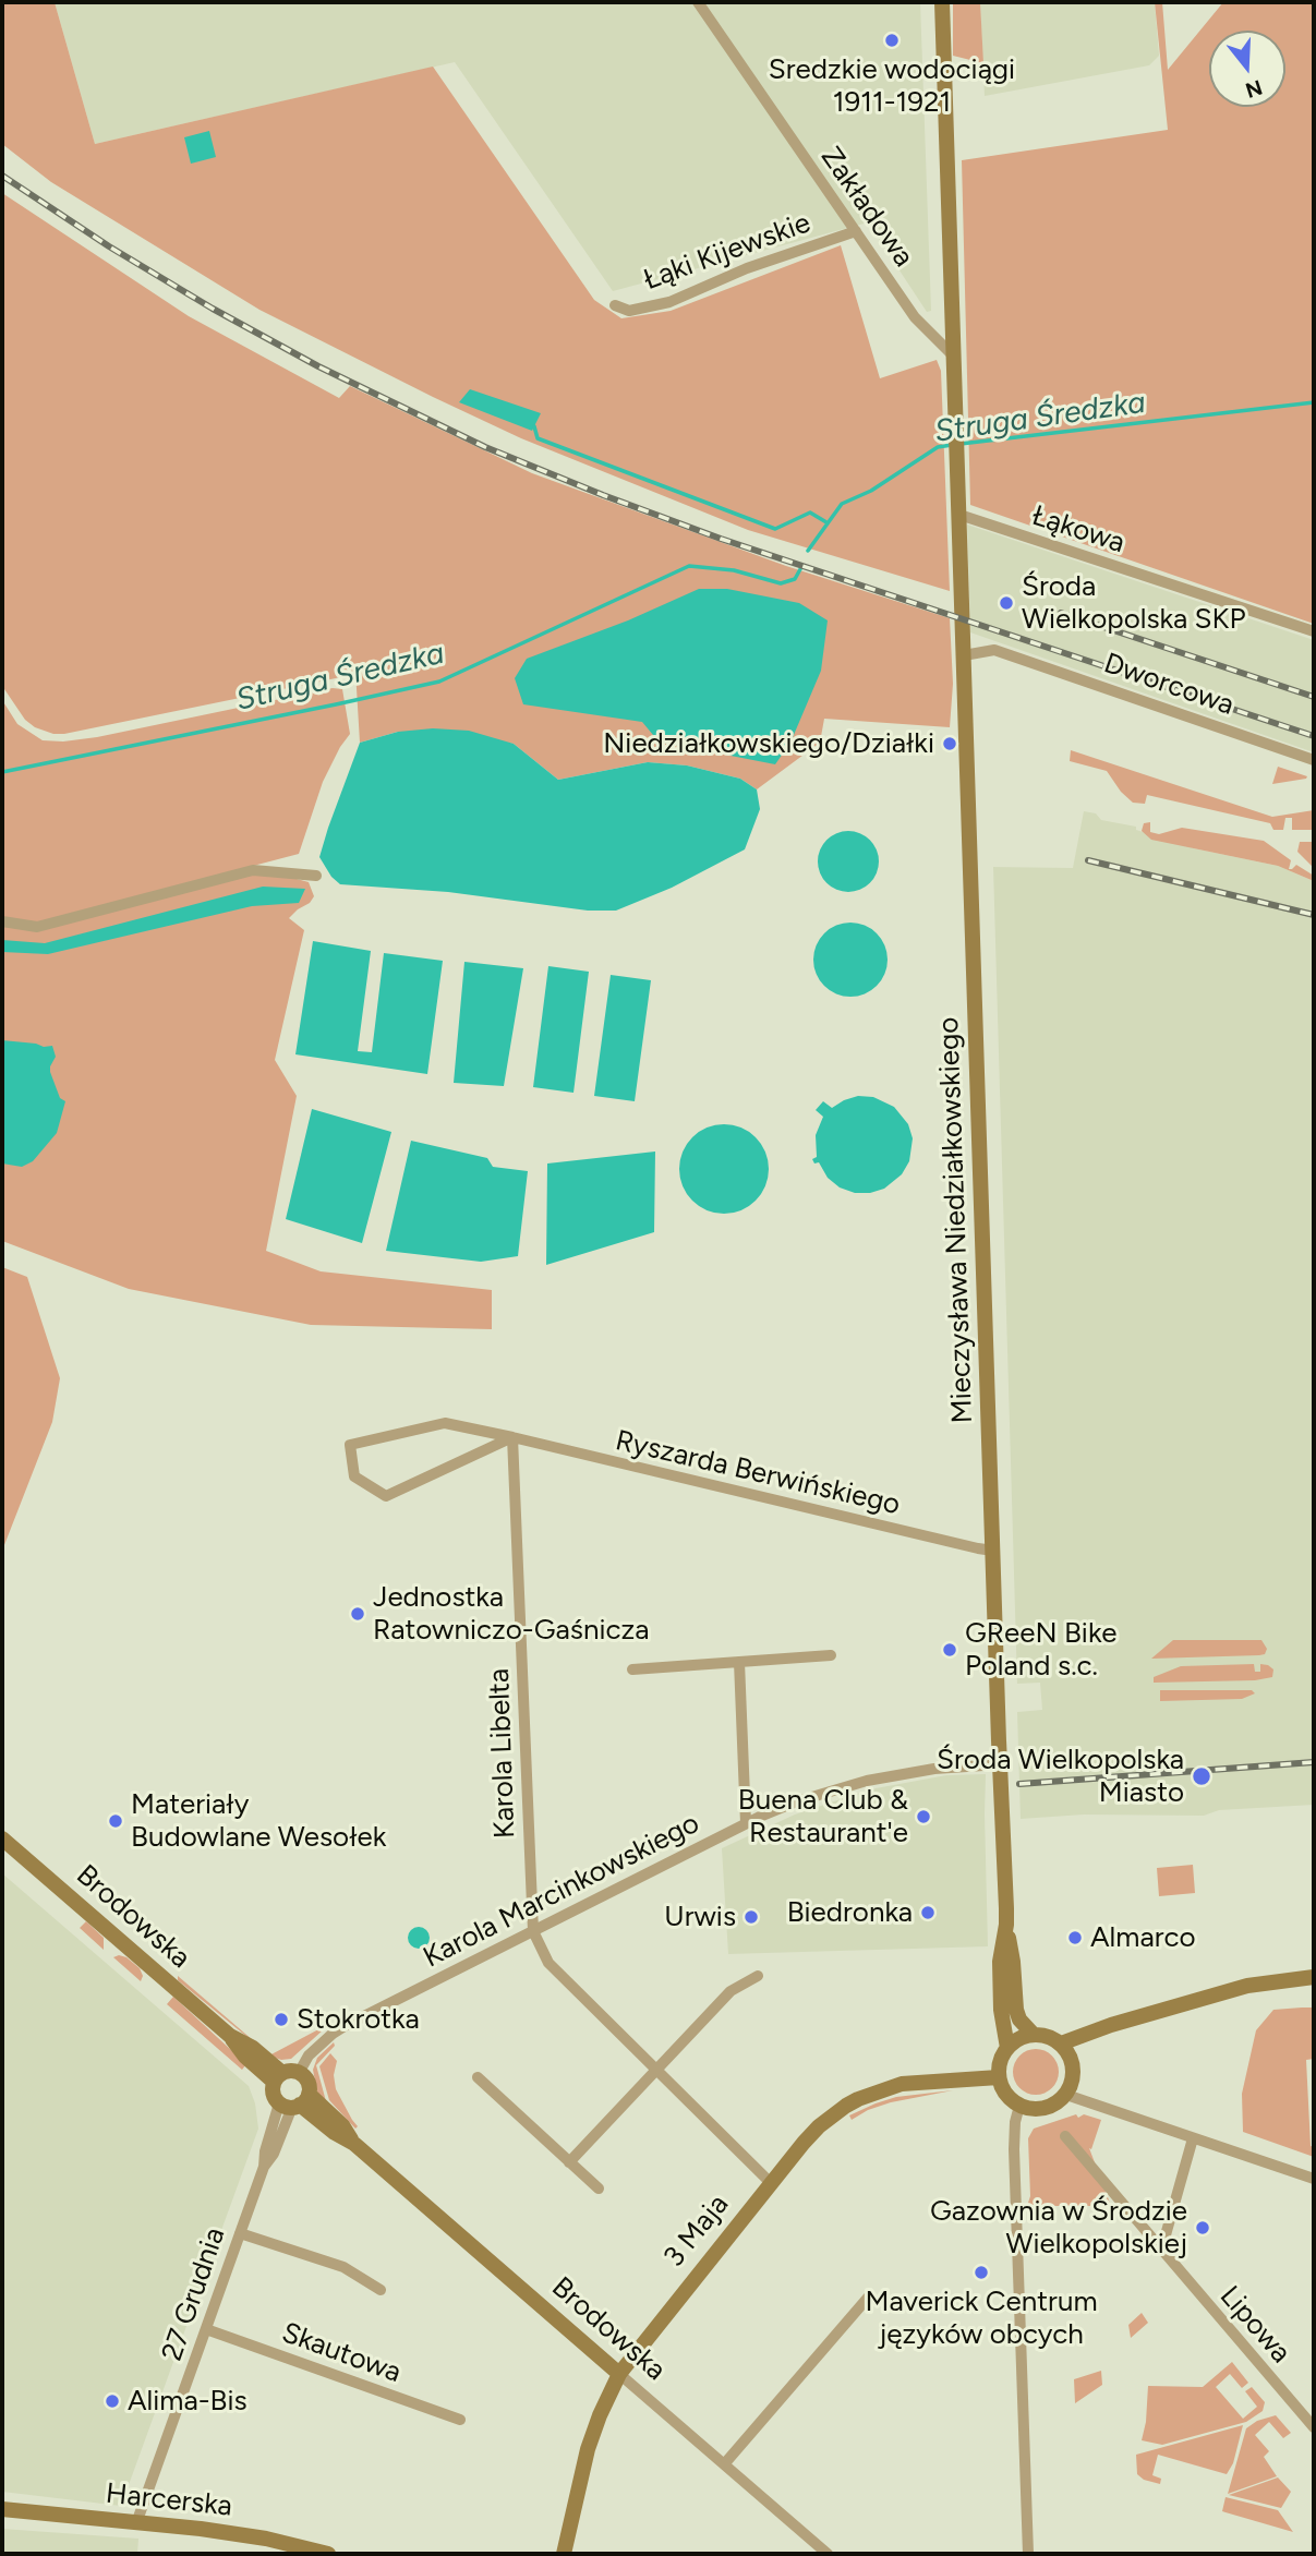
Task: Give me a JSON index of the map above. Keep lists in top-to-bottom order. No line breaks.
{"streets":{"street":["Zakładowa","Łąki Kijewskie","Łąkowa","Dworcowa","Mieczysława Niedziałkowskiego","Ryszarda Berwińskiego","Karola Libelta","Karola Marcinkowskiego","Brodowska","3 Maja","27 Grudnia","Lipowa","Skautowa","Harcerska"]},"crossings":[["Zakładowa","Łąki Kijewskie"],["Zakładowa","Mieczysława Niedziałkowskiego"],["Łąkowa","Mieczysława Niedziałkowskiego"],["Dworcowa","Mieczysława Niedziałkowskiego"],["Mieczysława Niedziałkowskiego","Ryszarda Berwińskiego"],["Mieczysława Niedziałkowskiego","Karola Marcinkowskiego"],["Mieczysława Niedziałkowskiego","3 Maja"],["Ryszarda Berwińskiego","Karola Libelta"],["Karola Libelta","Karola Marcinkowskiego"],["Karola Marcinkowskiego","Brodowska"],["Brodowska","3 Maja"],["Brodowska","27 Grudnia"],["27 Grudnia","Skautowa"],["27 Grudnia","Harcerska"]],"water":["Struga Średzka"],"places":["Sredzkie wodociągi 1911-1921","Środa Wielkopolska SKP","Niedziałkowskiego/Działki","Jednostka Ratowniczo-Gaśnicza","GReeN Bike Poland s.c.","Środa Wielkopolska Miasto","Buena Club & Restaurant'e","Materiały Budowlane Wesołek","Biedronka","Urwis","Almarco","Stokrotka","Gazownia w Środzie Wielkopolskiej","Maverick Centrum języków obcych","Alima-Bis"],"north":"bottom"}
